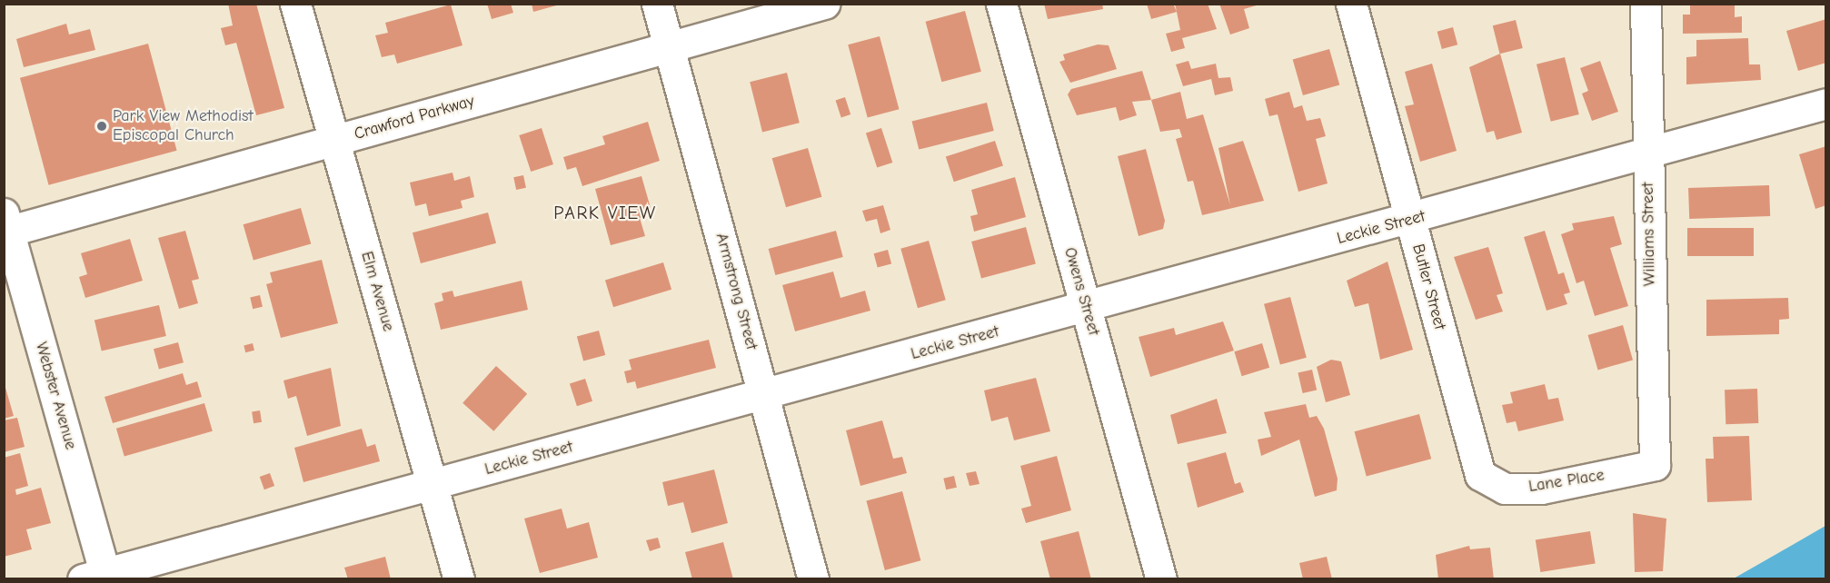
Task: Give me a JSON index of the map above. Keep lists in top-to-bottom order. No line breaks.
{"streets":{"street":["Crawford Parkway","Leckie Street","Williams Street","Butler Street","Elm Avenue","Armstrong Street","Owens Street","Webster Avenue","Lane Place"]},"crossings":[["Crawford Parkway","Elm Avenue"],["Crawford Parkway","Armstrong Street"],["Crawford Parkway","Webster Avenue"],["Leckie Street","Williams Street"],["Leckie Street","Butler Street"],["Leckie Street","Elm Avenue"],["Leckie Street","Armstrong Street"],["Leckie Street","Owens Street"],["Leckie Street","Webster Avenue"],["Williams Street","Lane Place"],["Butler Street","Lane Place"]],"districts":["PARK VIEW"],"places":["Park View Methodist Episcopal Church"]}
